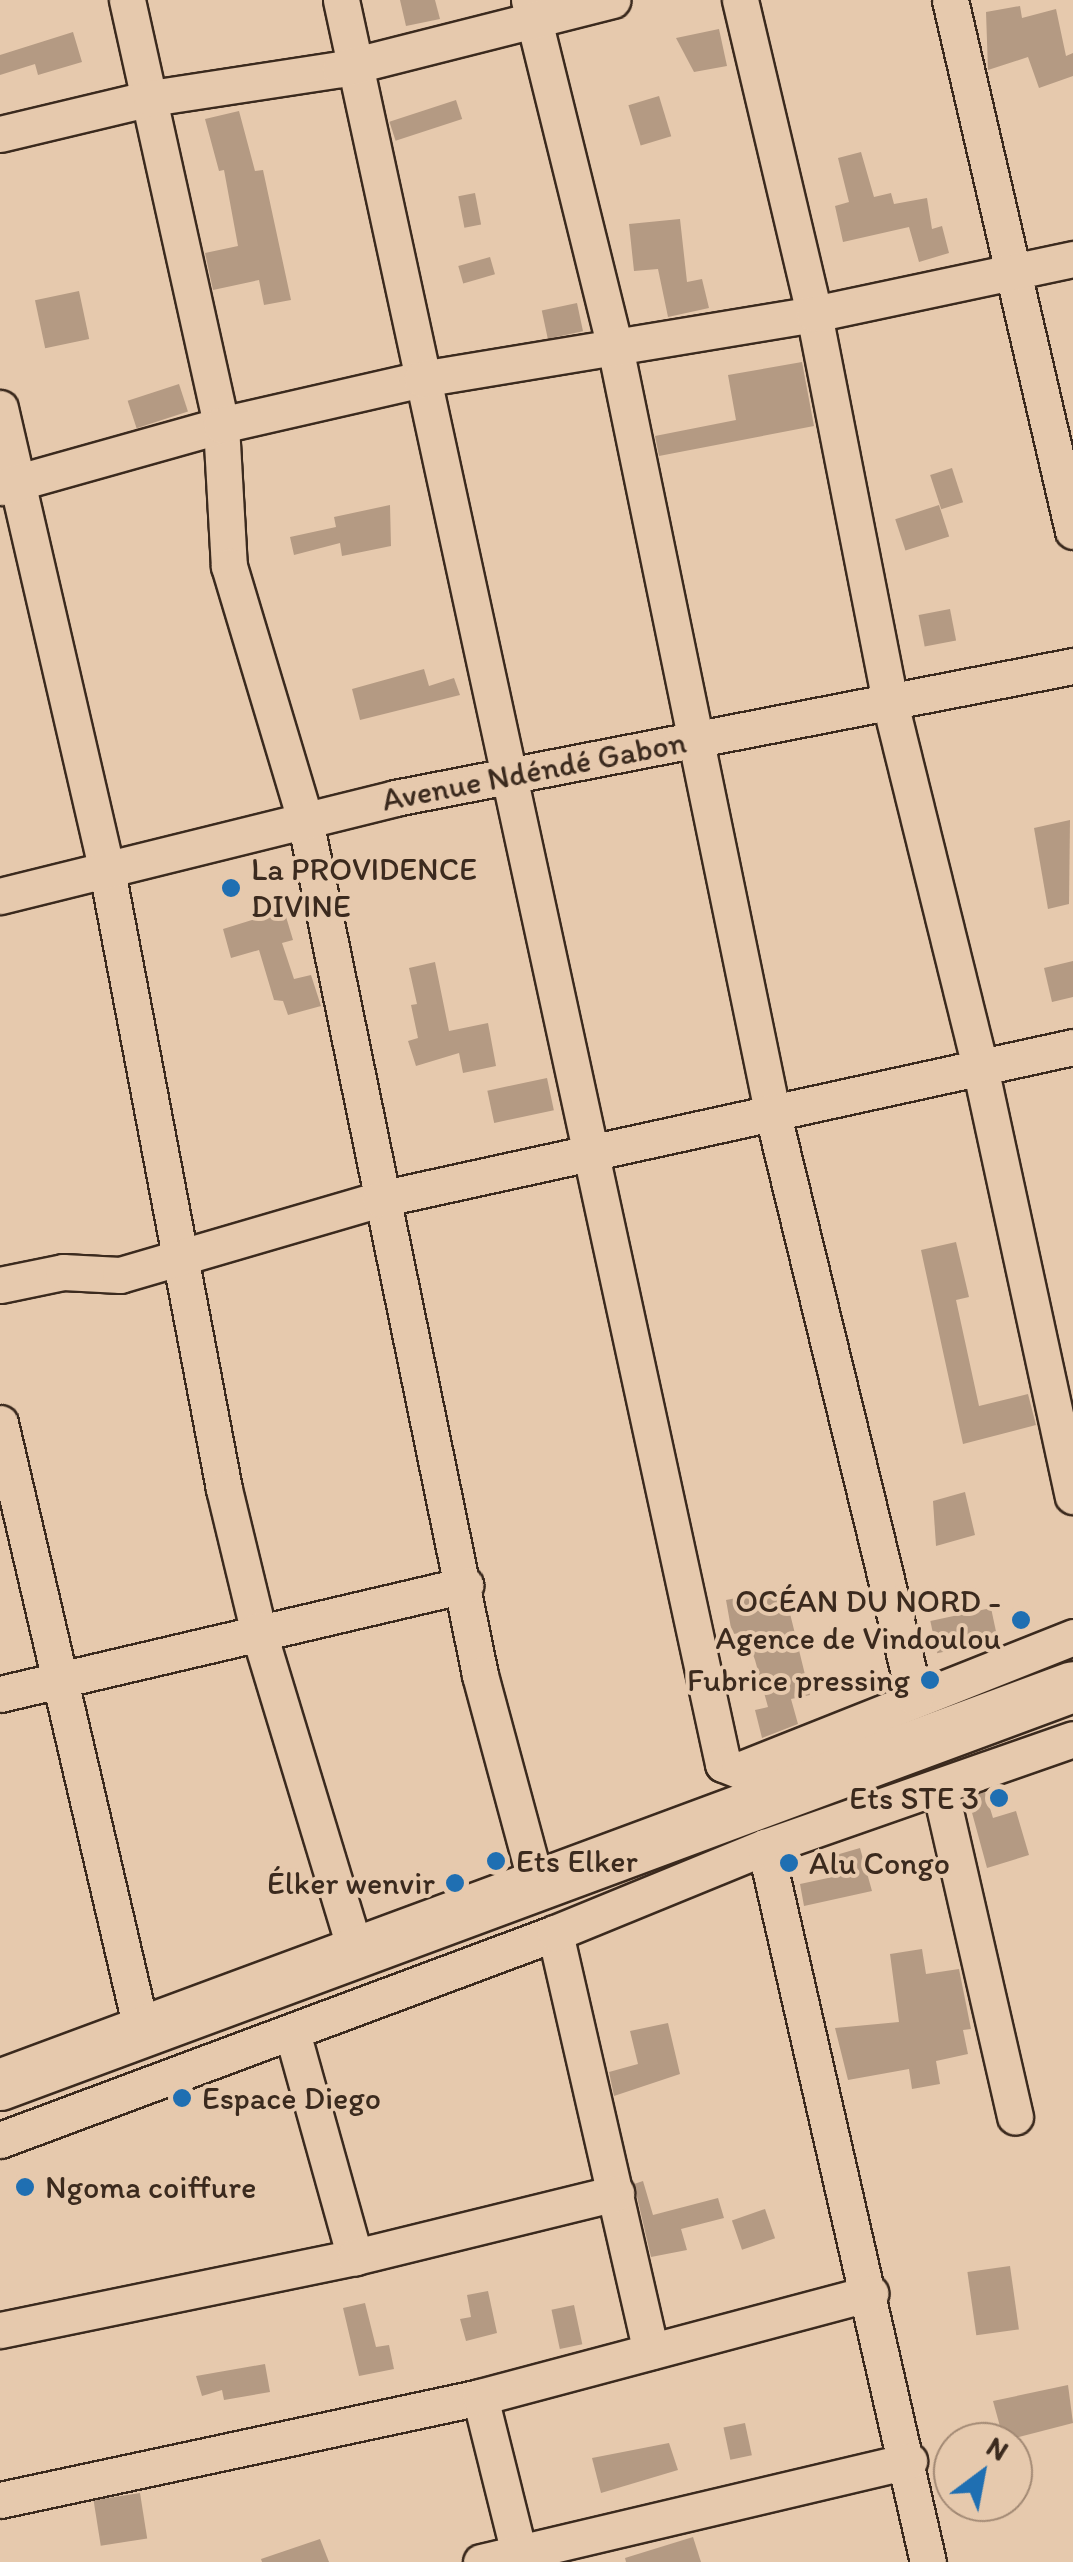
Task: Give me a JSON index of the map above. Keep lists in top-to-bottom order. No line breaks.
{"streets":{"street":["Avenue Ndéndé Gabon"]},"places":["La PROVIDENCE DIVINE","OCÉAN DU NORD - Agence de Vindoulou","Fubrice pressing","Ets STE 3","Ets Elker","Alu Congo","Élker wenvir","Espace Diego","Ngoma coiffure"],"north":"top right"}
